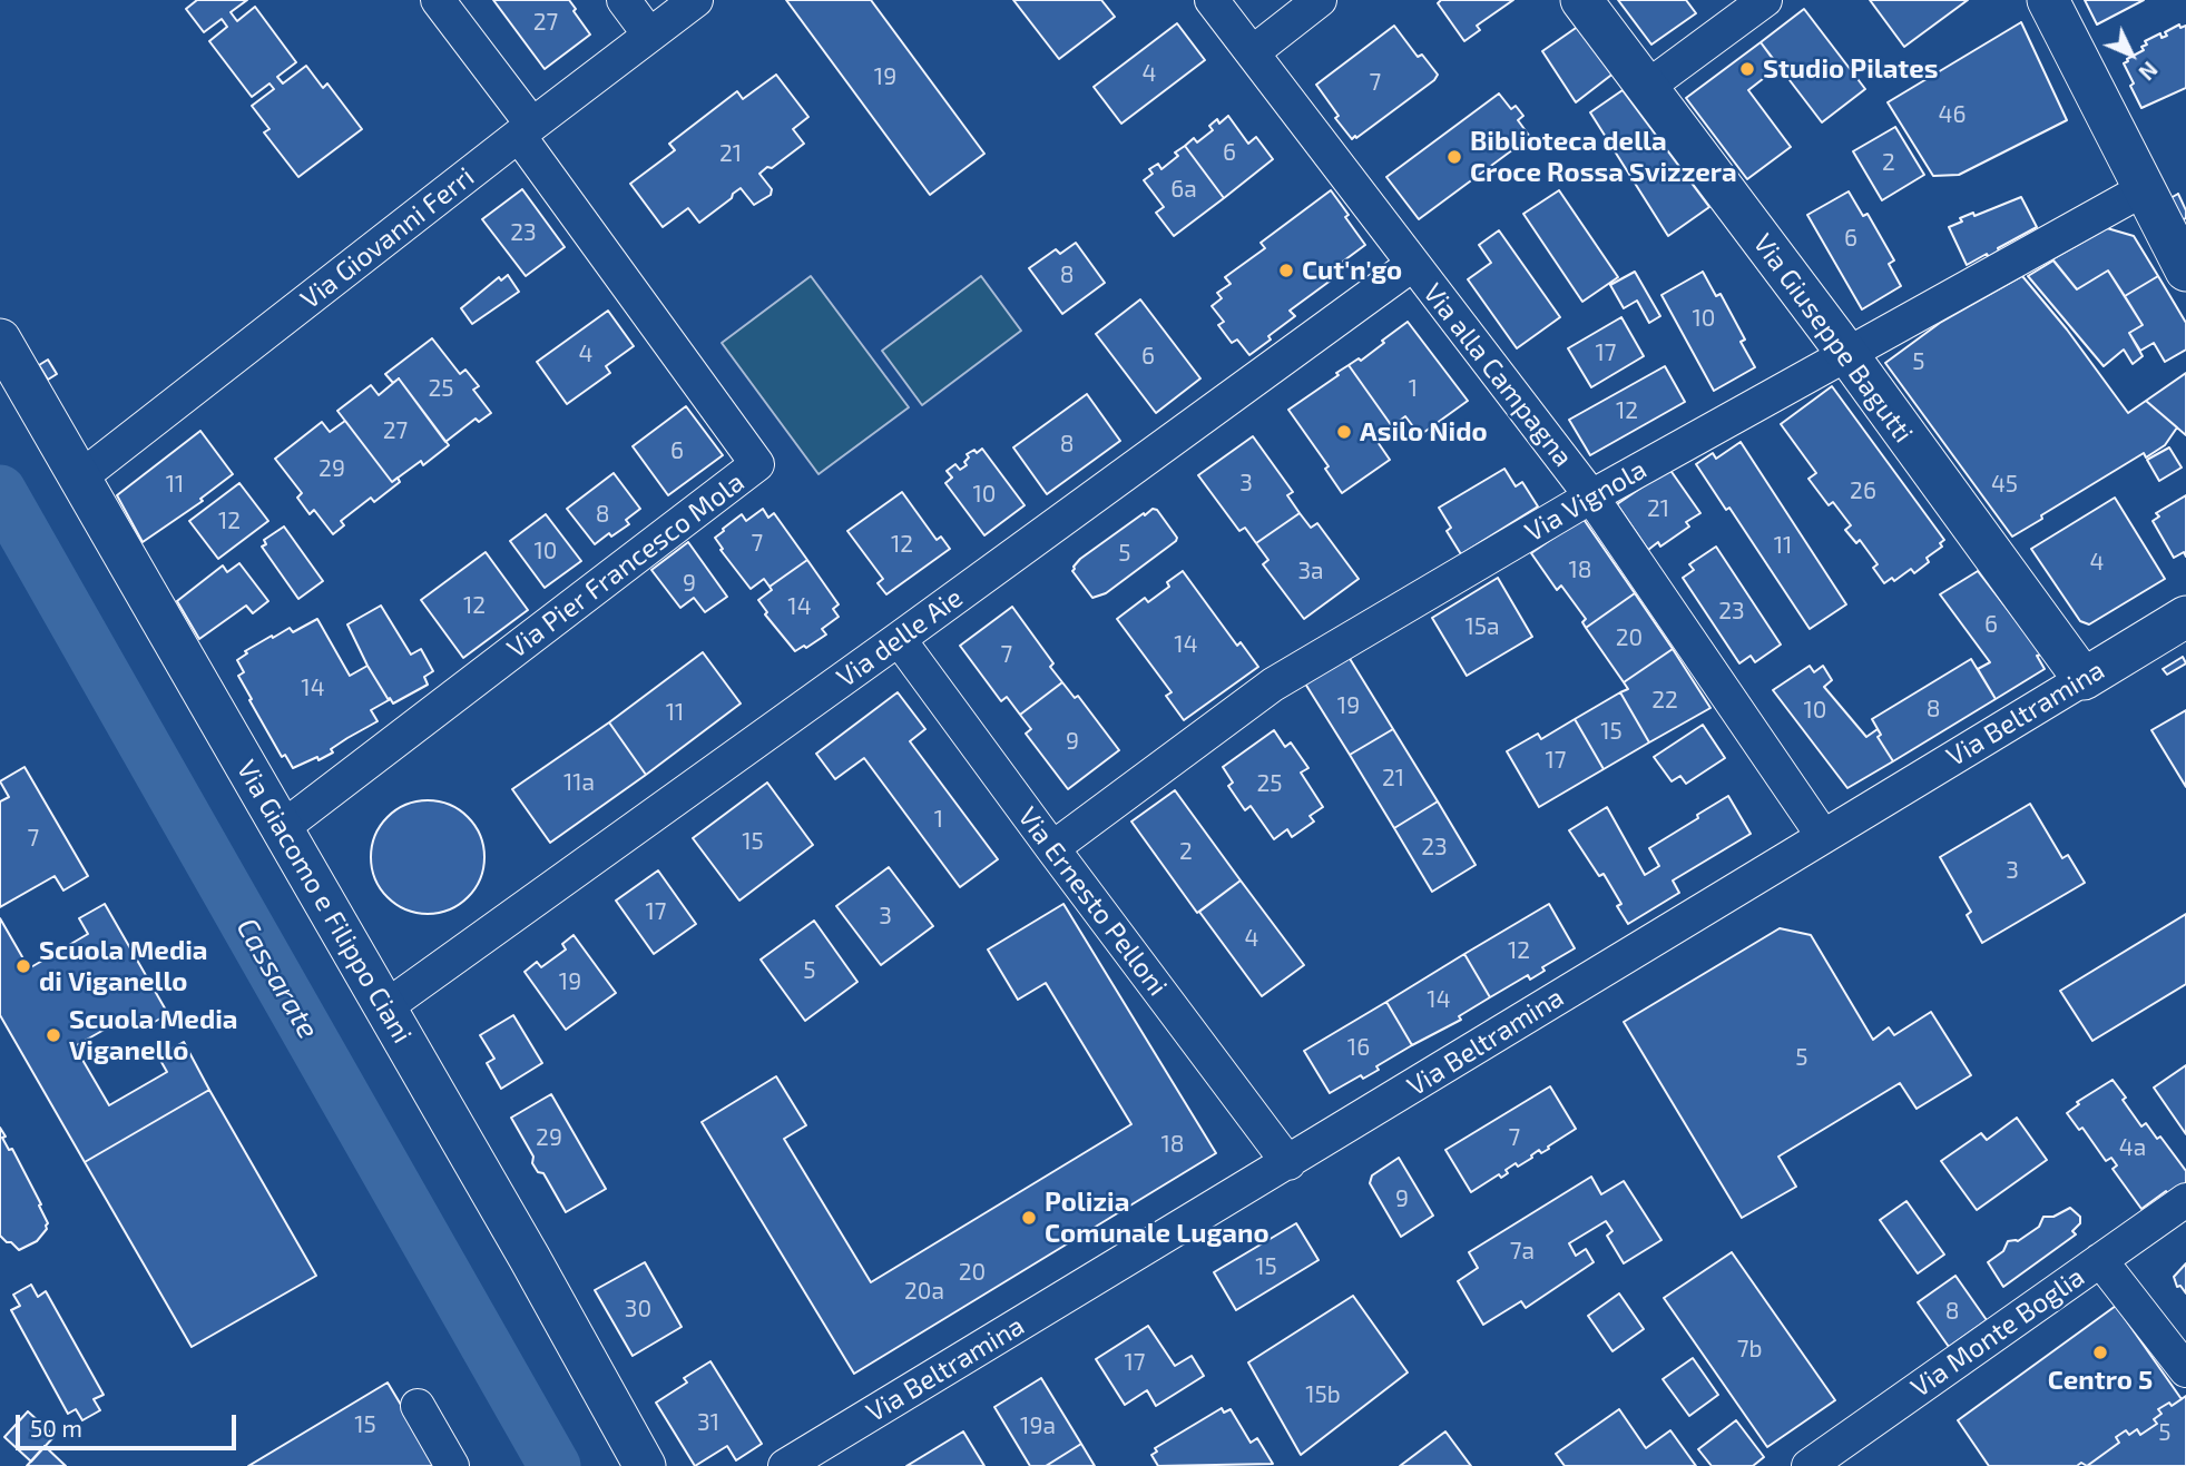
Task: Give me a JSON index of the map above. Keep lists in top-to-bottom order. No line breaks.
{"streets":{"main road":["Via Giuseppe Bagutti","Via Beltramina","Via Giacomo e Filippo Ciani"],"street":["Via Giovanni Ferri","Via alla Campagna","Via Vignola","Via Pier Francesco Mola","Via delle Aie","Via Ernesto Pelloni","Via Monte Boglia"]},"crossings":[["Via Giovanni Ferri","Via Pier Francesco Mola"],["Via Giovanni Ferri","Via Giacomo e Filippo Ciani"],["Via Giuseppe Bagutti","Via Vignola"],["Via Giuseppe Bagutti","Via Beltramina"],["Via alla Campagna","Via Vignola"],["Via alla Campagna","Via delle Aie"],["Via alla Campagna","Via Beltramina"],["Via Vignola","Via Ernesto Pelloni"],["Via Pier Francesco Mola","Via Giacomo e Filippo Ciani"],["Via delle Aie","Via Giacomo e Filippo Ciani"],["Via delle Aie","Via Ernesto Pelloni"],["Via Beltramina","Via Ernesto Pelloni"]],"water":["Cassarate"],"places":["Studio Pilates","Biblioteca della Croce Rossa Svizzera","Cut'n'go","Asilo Nido","Scuola Media di Viganello","Scuola Media Viganello","Polizia Comunale Lugano","Centro 5"],"house_numbers":["27","4","19","7","46","6","21","2","6a","23","6","8","10","17","4","6","5","25","1","12","27","8","6","29","3","11","45","26","10","21","8","12","7","12","11","10","5","4","18","3a","9","12","14","23","6","15a","20","14","7","14","22","19","8","10","11","15","9","17","21","11a","25","1","7","15","23","2","3","17","3","4","12","5","19","14","16","5","29","7","18","4a","9","7a","15","20","20a","30","8","7b","17","15b","31","15","19a","5"],"scale_bar":"50 m","north":"bottom right"}
